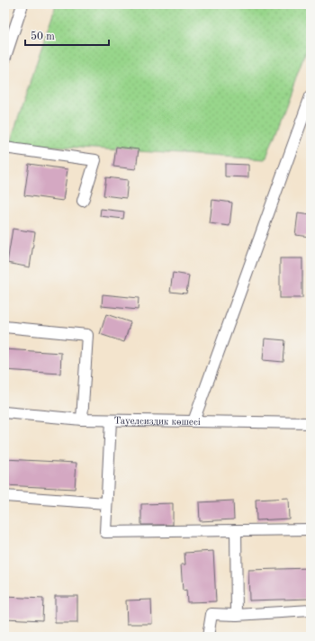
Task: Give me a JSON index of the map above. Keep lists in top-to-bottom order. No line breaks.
{"streets":{"street":["Тауелсиздик көшесі"]},"scale_bar":"50 m"}
